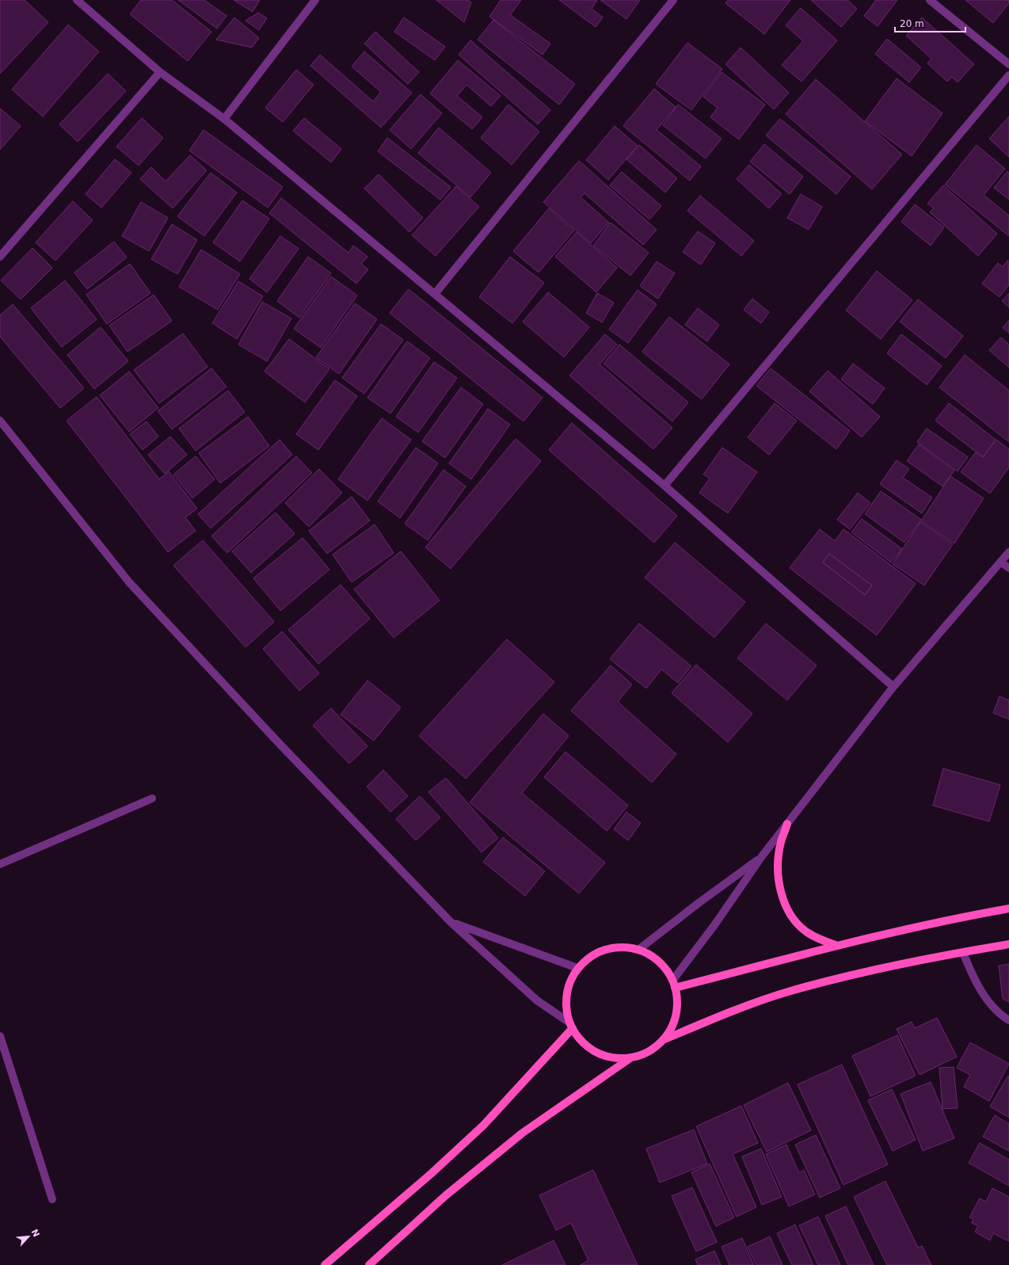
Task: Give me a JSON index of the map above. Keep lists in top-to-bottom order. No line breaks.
{"scale_bar":"20 m","north":"top right"}
